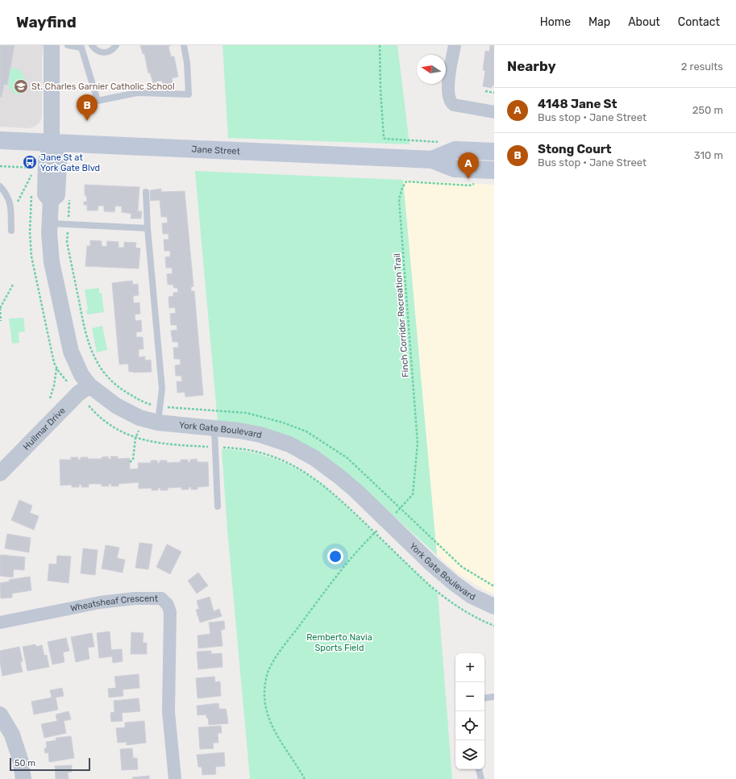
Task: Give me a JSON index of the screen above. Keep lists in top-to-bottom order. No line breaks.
{"streets":{"main road":["Jane Street"],"street":["Hullmar Drive","York Gate Boulevard","Wheatsheaf Crescent"],"path":["Finch Corridor Recreation Trail"]},"crossings":[["Jane Street","York Gate Boulevard"],["Hullmar Drive","York Gate Boulevard"]],"parks":["Remberto Navia Sports Field"],"places":{"school or university":["St. Charles Garnier Catholic School"],"bus stop":["Jane St at York Gate Blvd"]},"scale_bar":"50 m","north":"left","page":{"header":"Wayfind","nav":["Home","Map","About","Contact"],"heading":["Nearby","2 results"],"list":[{"mark":"A","name":"4148 Jane St","note":"Bus stop · Jane Street","value":"250 m"},{"mark":"B","name":"Stong Court","note":"Bus stop · Jane Street","value":"310 m"}],"pins":["B","A"],"map_buttons":["+","−"],"scale":"50 m"}}
